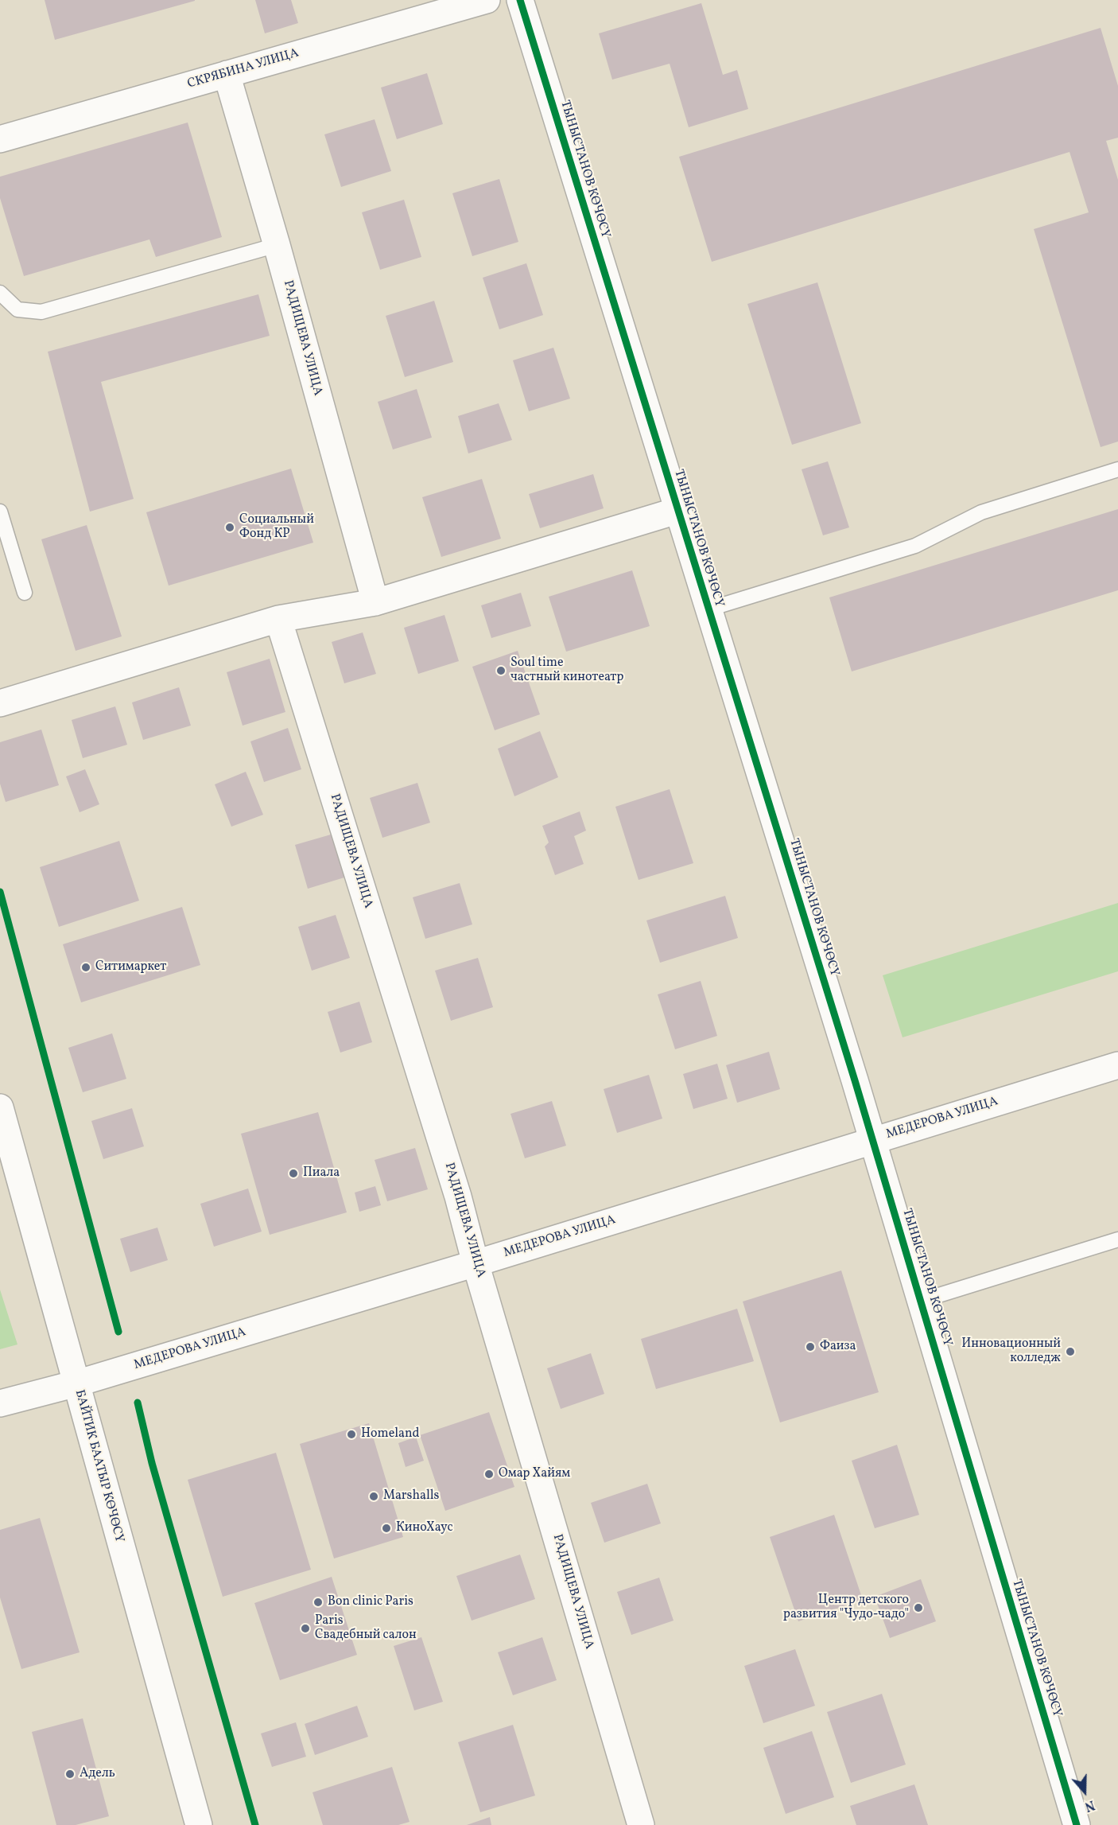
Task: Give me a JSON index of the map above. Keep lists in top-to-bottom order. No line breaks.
{"streets":{"street":["СКРЯБИНА УЛИЦА","ТЫНЫСТАНОВ КӨЧӨСҮ","РАДИЩЕВА УЛИЦА","МЕДЕРОВА УЛИЦА","БАЙТИК БААТЫР КӨЧӨСҮ"]},"crossings":[["СКРЯБИНА УЛИЦА","РАДИЩЕВА УЛИЦА"],["ТЫНЫСТАНОВ КӨЧӨСҮ","МЕДЕРОВА УЛИЦА"],["РАДИЩЕВА УЛИЦА","МЕДЕРОВА УЛИЦА"],["МЕДЕРОВА УЛИЦА","БАЙТИК БААТЫР КӨЧӨСҮ"]],"places":["Социальный Фонд КР","Soul time частный кинотеатр","Ситимаркет","Пиала","Фаиза","Инновационный колледж","Homeland","Омар Хайям","Marshalls","КиноХаус","Bon clinic Paris","Центр детского развития \"Чудо-чадо\"","Paris Свадебный салон","Адель"],"north":"bottom"}
